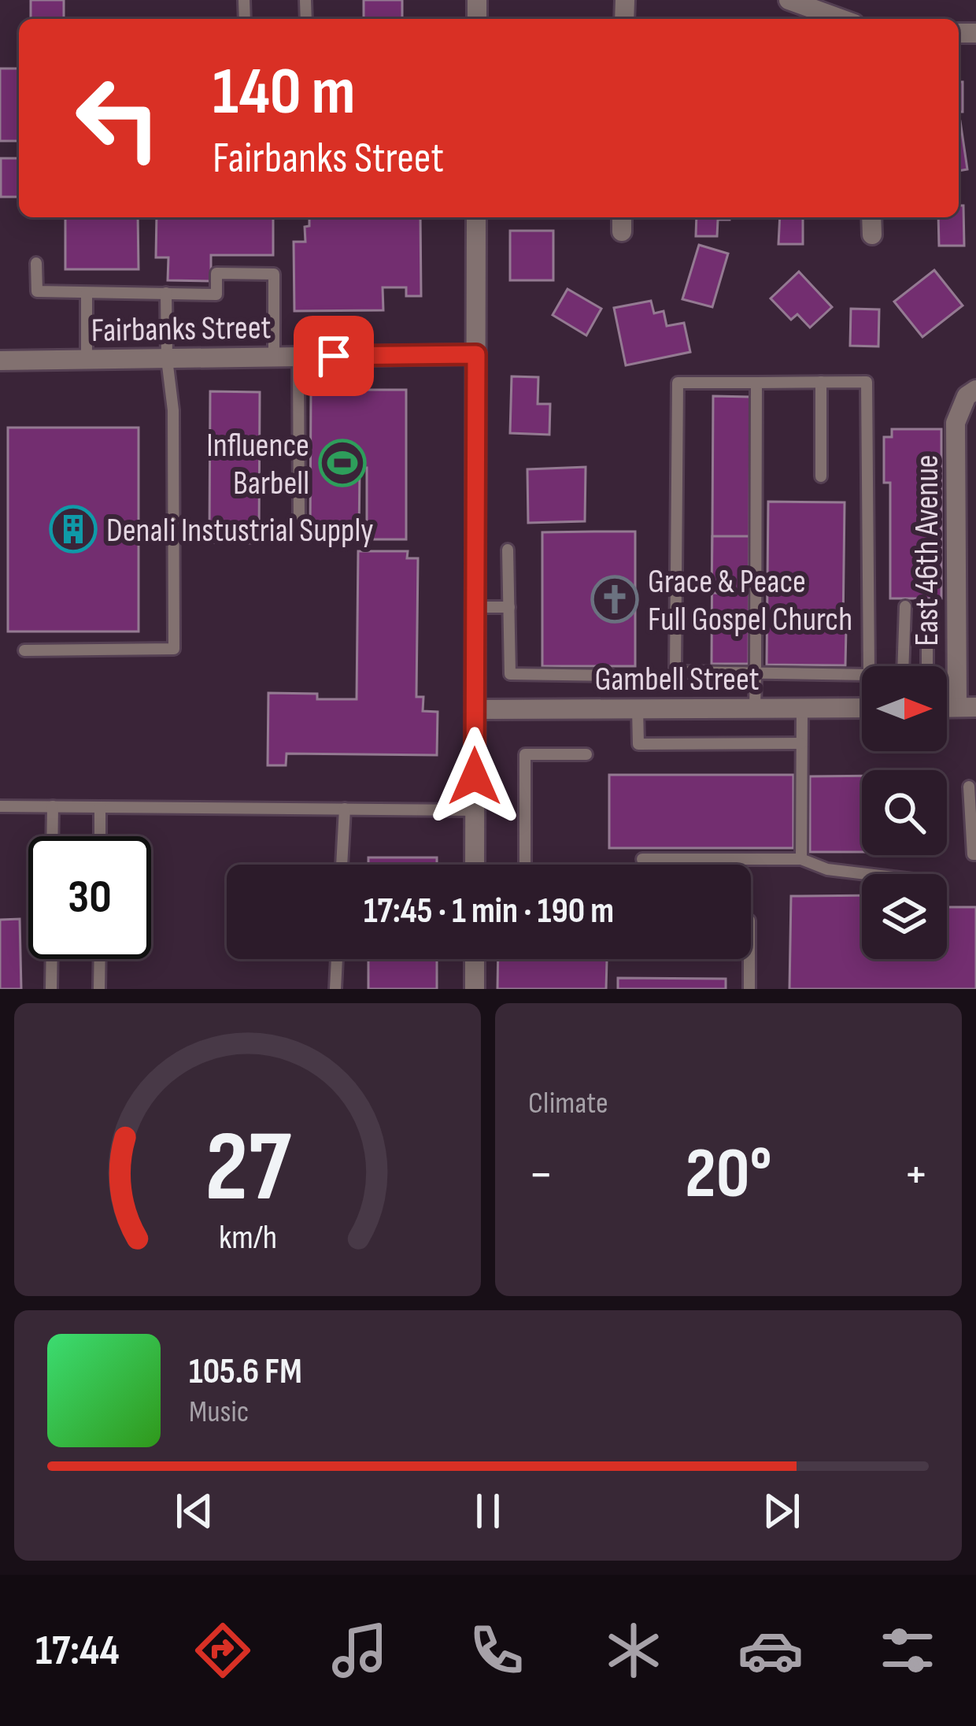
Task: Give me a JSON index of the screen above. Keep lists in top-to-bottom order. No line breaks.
{"streets":{"street":["Fairbanks Street","East 46th Avenue","Gambell Street"]},"places":{"sports":["Influence Barbell"],"building":["Denali Instustrial Supply"],"church":["Grace & Peace Full Gospel Church"]},"north":"right","page":{"turn":["140 m","Fairbanks Street"],"limit":"30","trip":"17:45 · 1 min · 190 m","tile":"Climate","heat":["−","20°","+"],"song":["105.6 FM","Music"],"tabs":"17:44","gauge":["27","km/h"]}}
